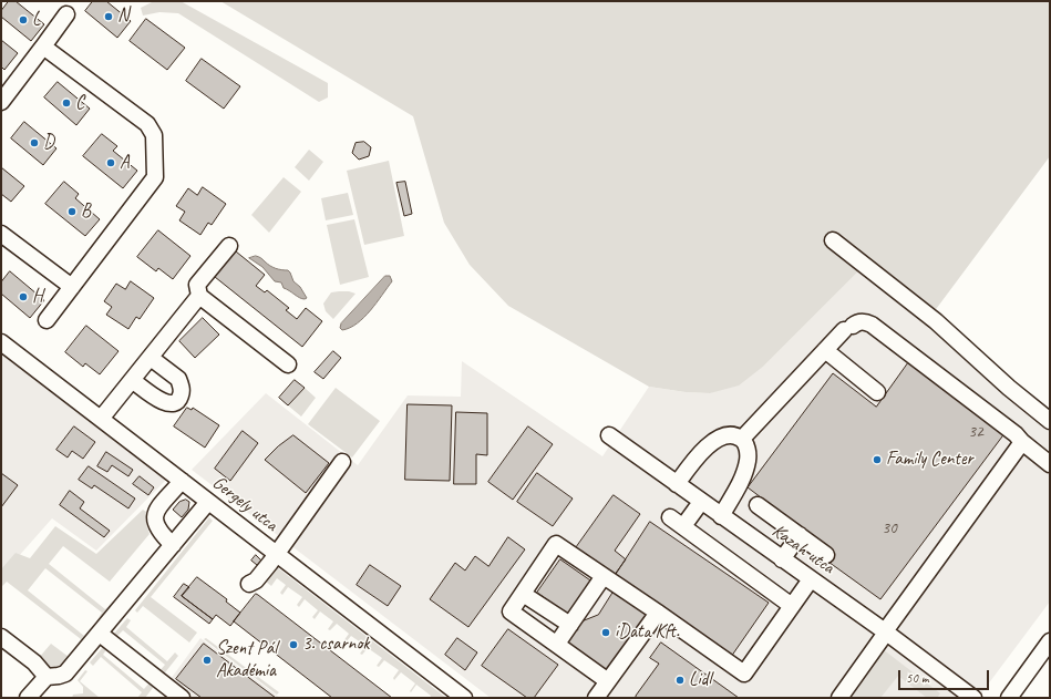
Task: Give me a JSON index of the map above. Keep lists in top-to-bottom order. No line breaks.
{"streets":{"street":["Gergely utca","Kazah utca"]},"places":["N","L","C","D","A","B","H","Family Center","iData Kft.","3. csarnok","Szent Pál Akadémia","Lidl"],"house_numbers":["32","30"],"scale_bar":"50 m"}
